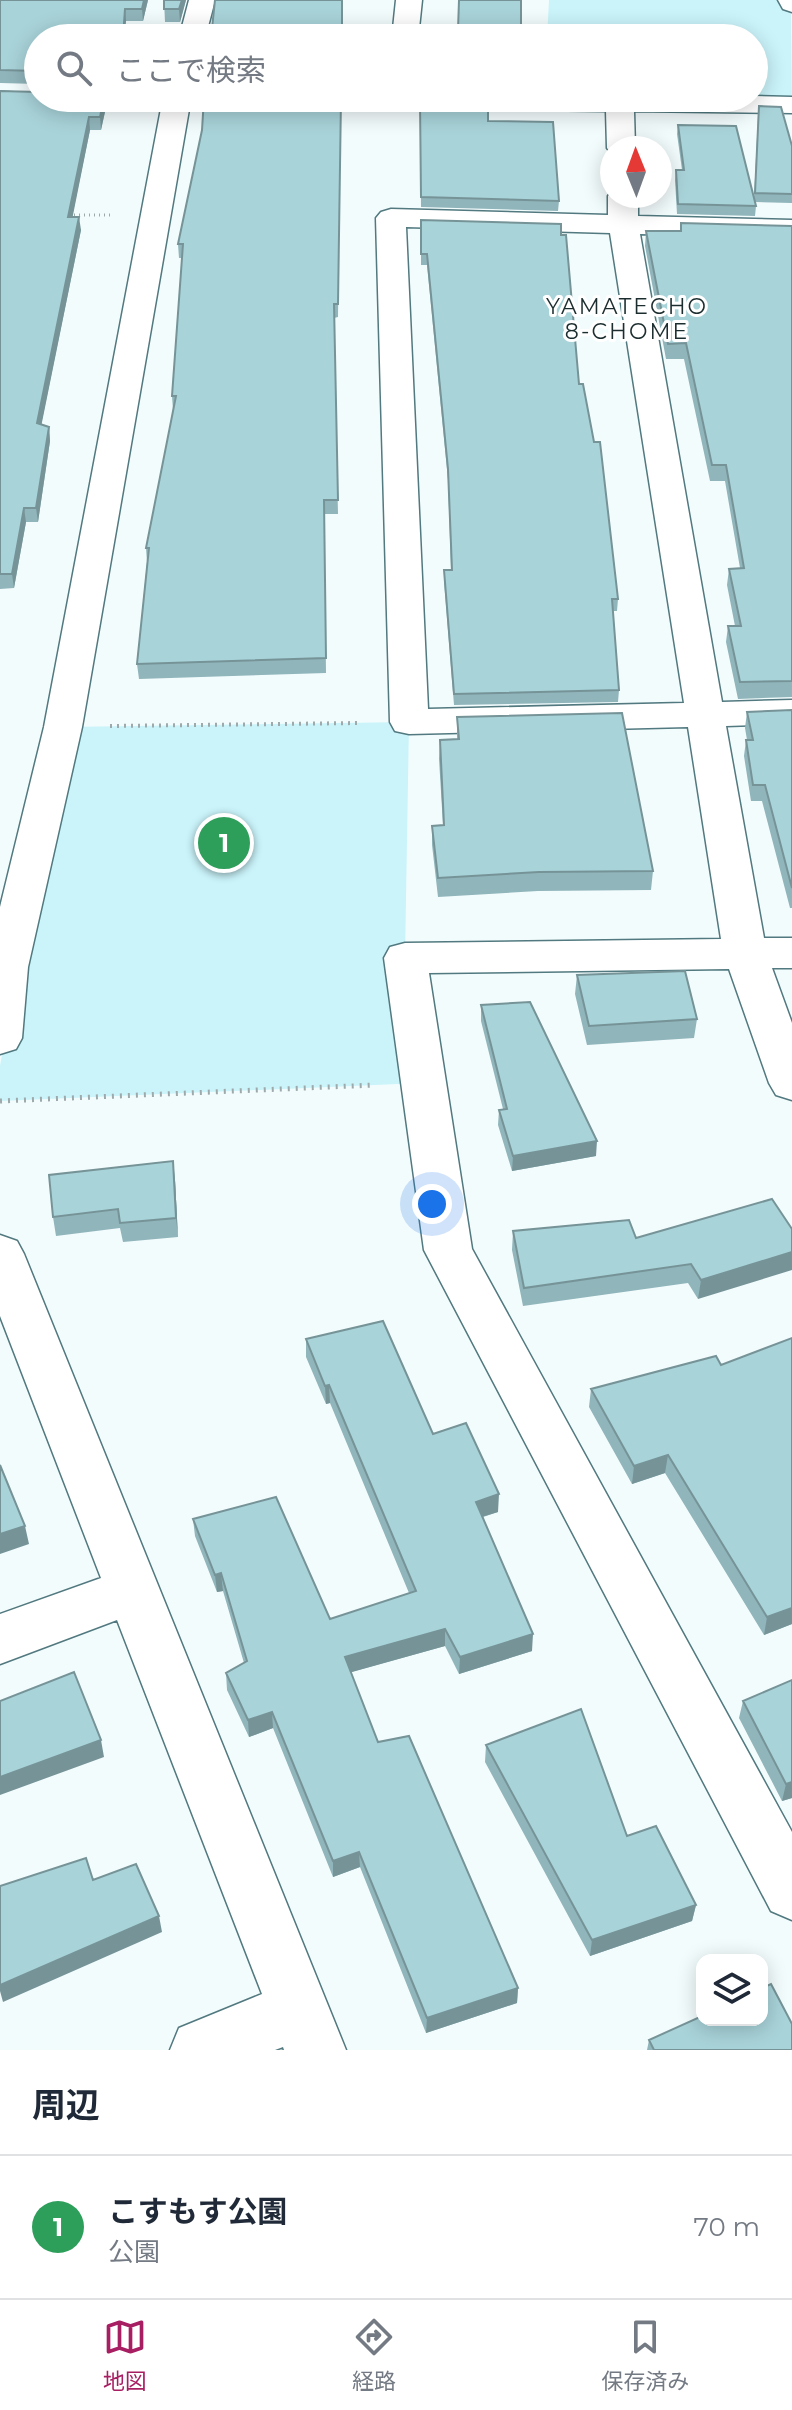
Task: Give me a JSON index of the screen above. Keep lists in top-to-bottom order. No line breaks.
{"districts":["YAMATECHO 8-CHOME"],"north":"top","page":{"search":"ここで検索","pins":"1","heading":"周辺","list":[{"mark":"1","name":"こすもす公園","note":"公園","value":"70 m"}],"nav":["地図","経路","保存済み"]}}
